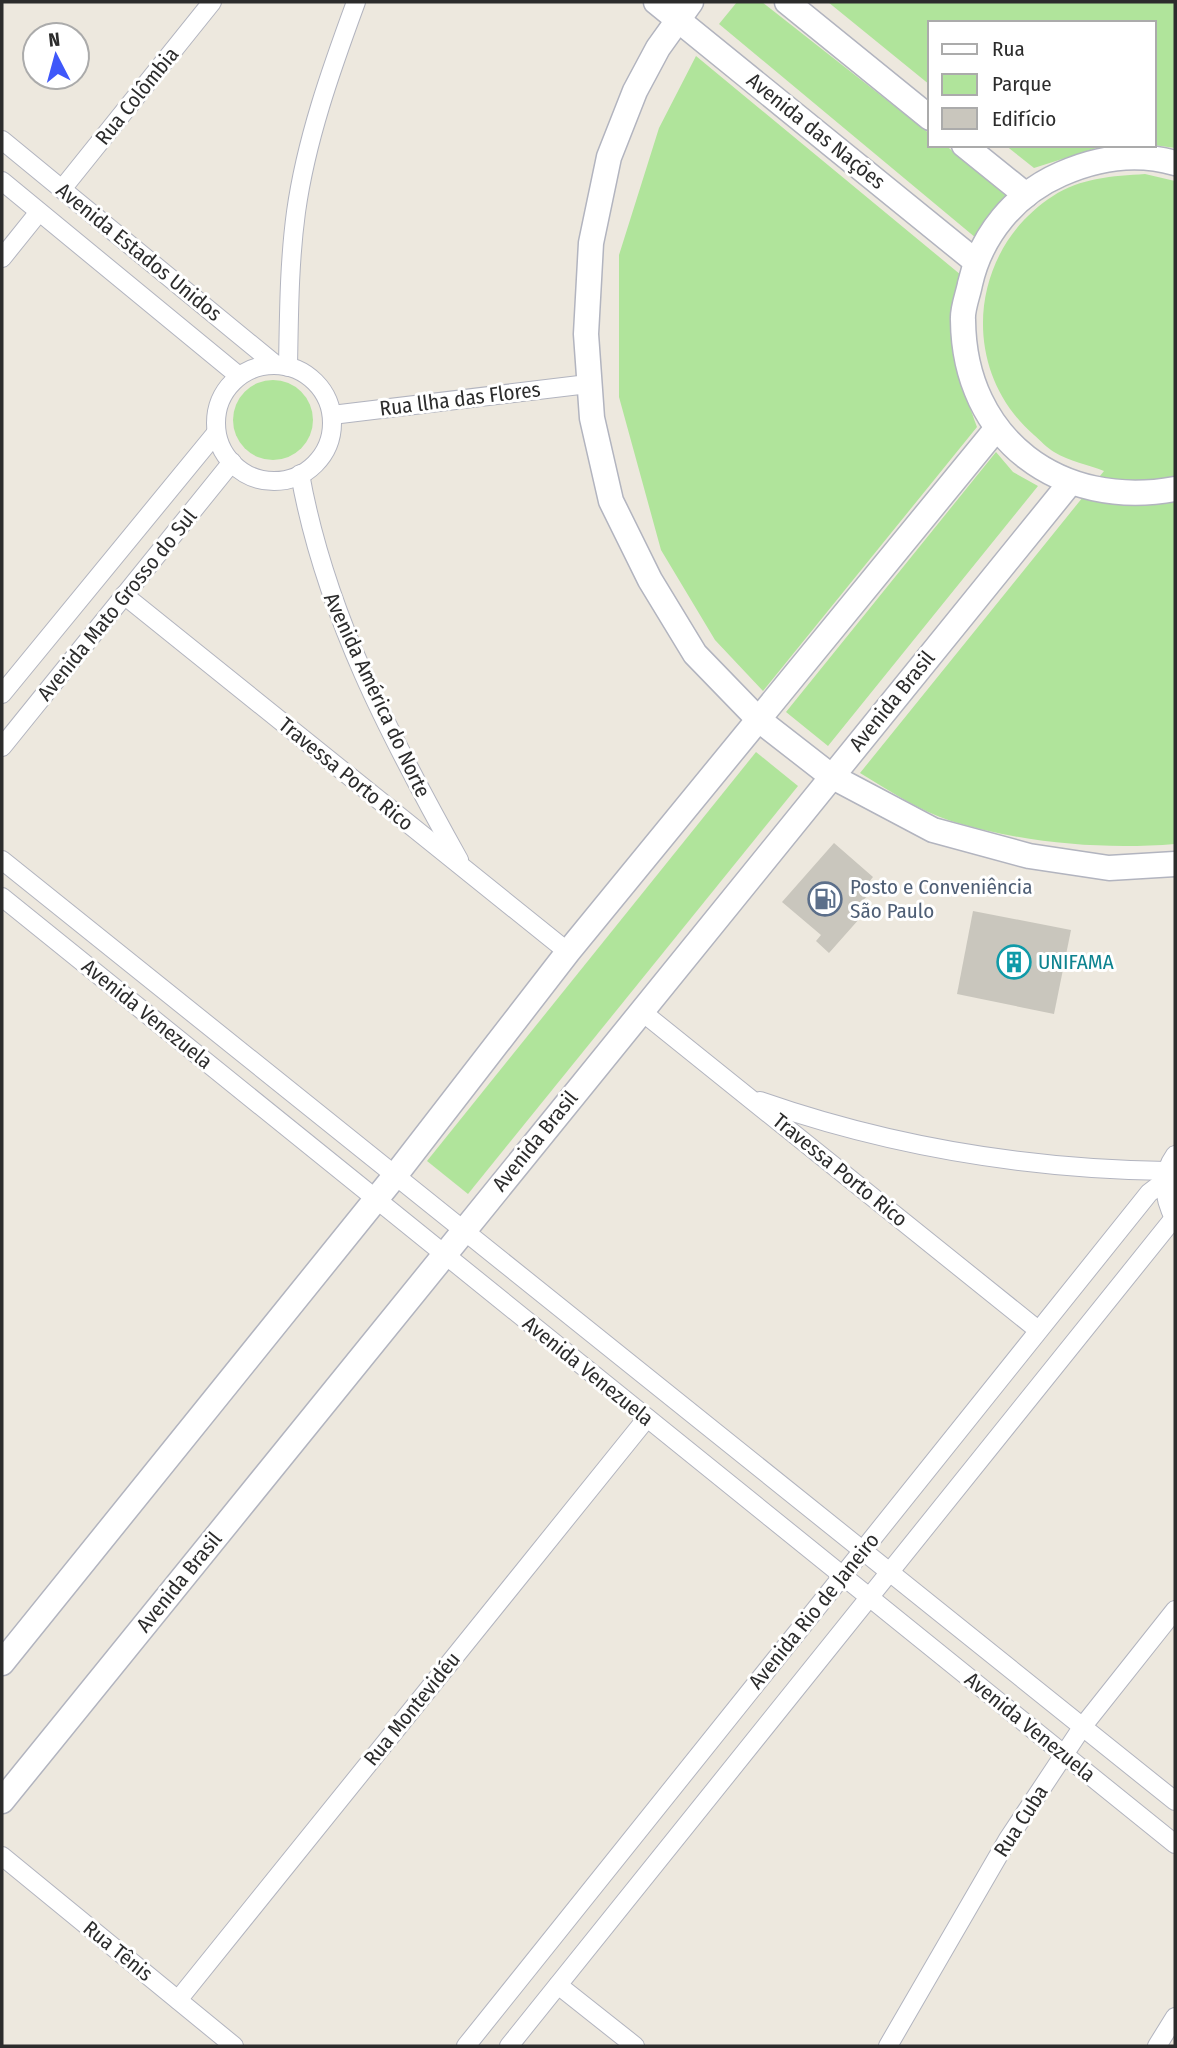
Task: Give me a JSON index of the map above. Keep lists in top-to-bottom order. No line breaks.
{"streets":{"main road":["Avenida das Nações","Avenida Brasil"],"street":["Rua Colômbia","Avenida Estados Unidos","Rua llha das Flores","Avenida Mato Grosso do Sul","Avenida América do Norte","Travessa Porto Rico","Avenida Venezuela","Avenida Rio de Janeiro","Rua Montevidéu","Rua Cuba","Rua Tênis"]},"crossings":[["Rua Colômbia","Avenida Estados Unidos"],["Avenida Estados Unidos","Rua llha das Flores"],["Avenida Estados Unidos","Avenida Mato Grosso do Sul"],["Avenida Estados Unidos","Avenida América do Norte"],["Rua llha das Flores","Avenida Mato Grosso do Sul"],["Rua llha das Flores","Avenida América do Norte"],["Avenida Mato Grosso do Sul","Avenida América do Norte"],["Avenida Mato Grosso do Sul","Travessa Porto Rico"],["Avenida América do Norte","Travessa Porto Rico"],["Avenida Brasil","Travessa Porto Rico"],["Avenida Brasil","Avenida Venezuela"],["Travessa Porto Rico","Avenida Rio de Janeiro"],["Avenida Venezuela","Avenida Rio de Janeiro"],["Avenida Venezuela","Rua Montevidéu"],["Avenida Venezuela","Rua Cuba"],["Rua Montevidéu","Rua Tênis"]],"places":{"fuel station":["Posto e Conveniência São Paulo"],"building":["UNIFAMA"]},"legend":["Rua","Parque","Edifício"],"north":"top"}
